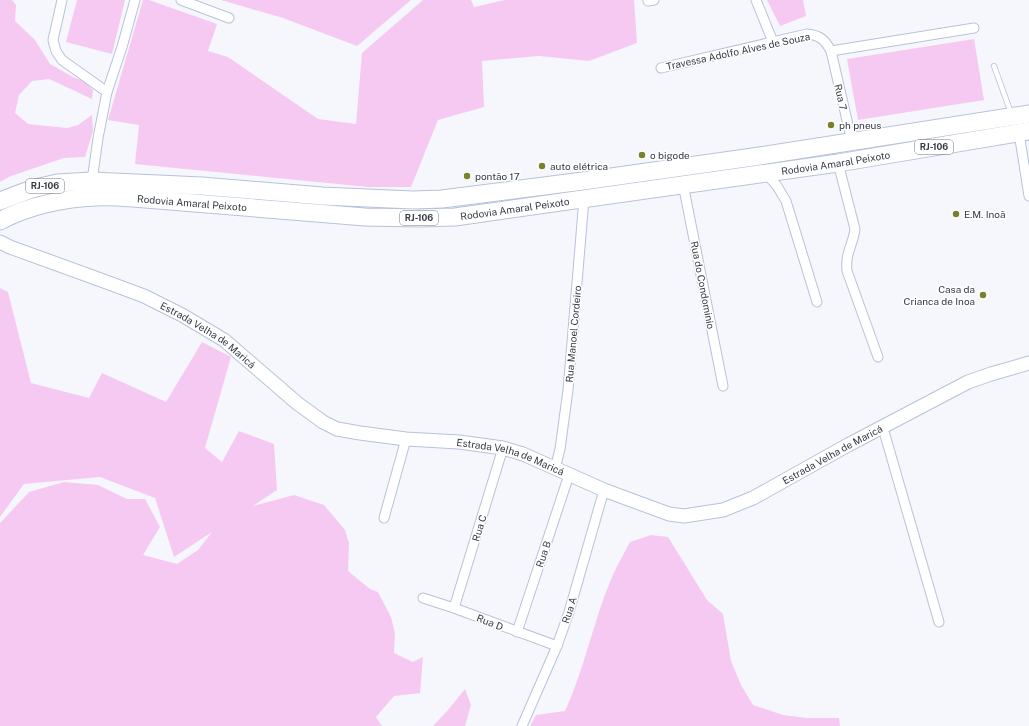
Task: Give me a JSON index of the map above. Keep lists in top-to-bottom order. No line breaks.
{"streets":{"highway":["RJ-106","Rodovia Amaral Peixoto"],"street":["Travessa Adolfo Alves de Souza","Rua 7","Rua do Condominio","Rua Manoel Cordeiro","Estrada Velha de Maricá","Rua C","Rua B","Rua A","Rua D"]},"crossings":[["Travessa Adolfo Alves de Souza","Rua 7"],["Rua 7","Rodovia Amaral Peixoto"],["Rodovia Amaral Peixoto","Rua do Condominio"],["Rodovia Amaral Peixoto","Rua Manoel Cordeiro"],["Rua Manoel Cordeiro","Estrada Velha de Maricá"],["Estrada Velha de Maricá","Rua C"],["Estrada Velha de Maricá","Rua B"],["Estrada Velha de Maricá","Rua A"],["Rua C","Rua D"],["Rua B","Rua D"],["Rua A","Rua D"]],"places":["ph pneus","o bigode","auto elétrica","pontão 17","E.M. Inoã","Casa da Crianca de Inoa"]}
